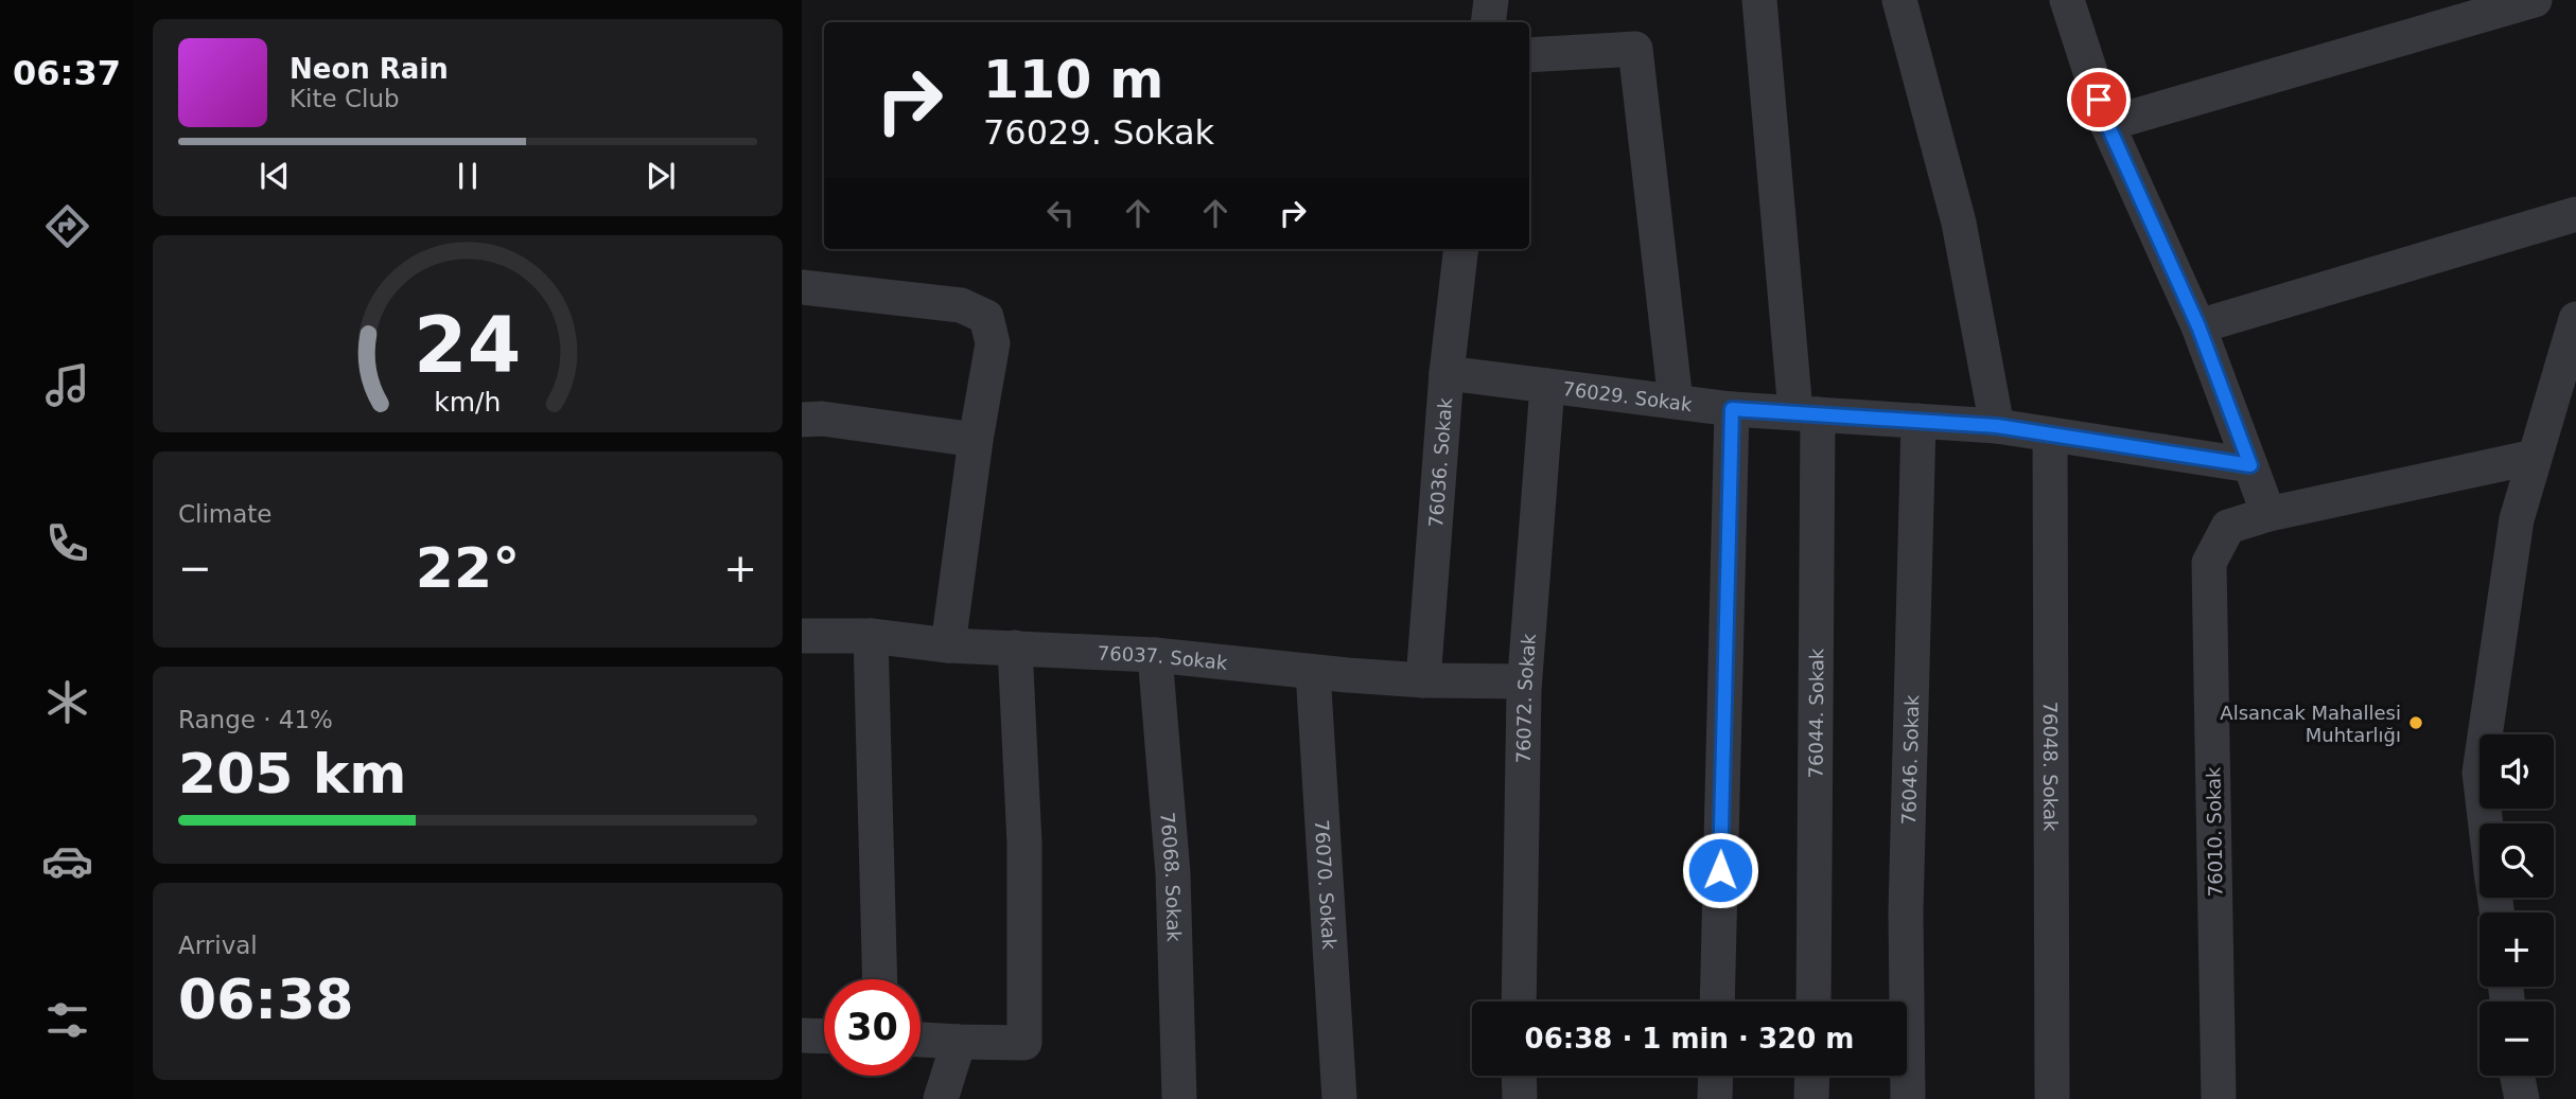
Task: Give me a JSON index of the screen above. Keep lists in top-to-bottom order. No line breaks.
{"streets":{"street":["76029. Sokak","76036. Sokak","76037. Sokak","76072. Sokak","76044. Sokak","76046. Sokak","76048. Sokak","76010. Sokak","76068. Sokak","76070. Sokak"]},"crossings":[["76029. Sokak","76036. Sokak"],["76029. Sokak","76072. Sokak"],["76029. Sokak","76044. Sokak"],["76029. Sokak","76046. Sokak"],["76029. Sokak","76048. Sokak"],["76036. Sokak","76037. Sokak"],["76037. Sokak","76072. Sokak"],["76037. Sokak","76068. Sokak"],["76037. Sokak","76070. Sokak"]],"places":["Alsancak Mahallesi Muhtarlığı"],"page":{"tabs":"06:37","turn":["110 m","76029. Sokak"],"song":["Neon Rain","Kite Club"],"tile":["Climate",["Range · 41%","205 km"],["Arrival","06:38"]],"heat":["−","22°","+"],"map_buttons":["+","−"],"limit":"30","trip":"06:38 · 1 min · 320 m","gauge":["24","km/h"]}}
